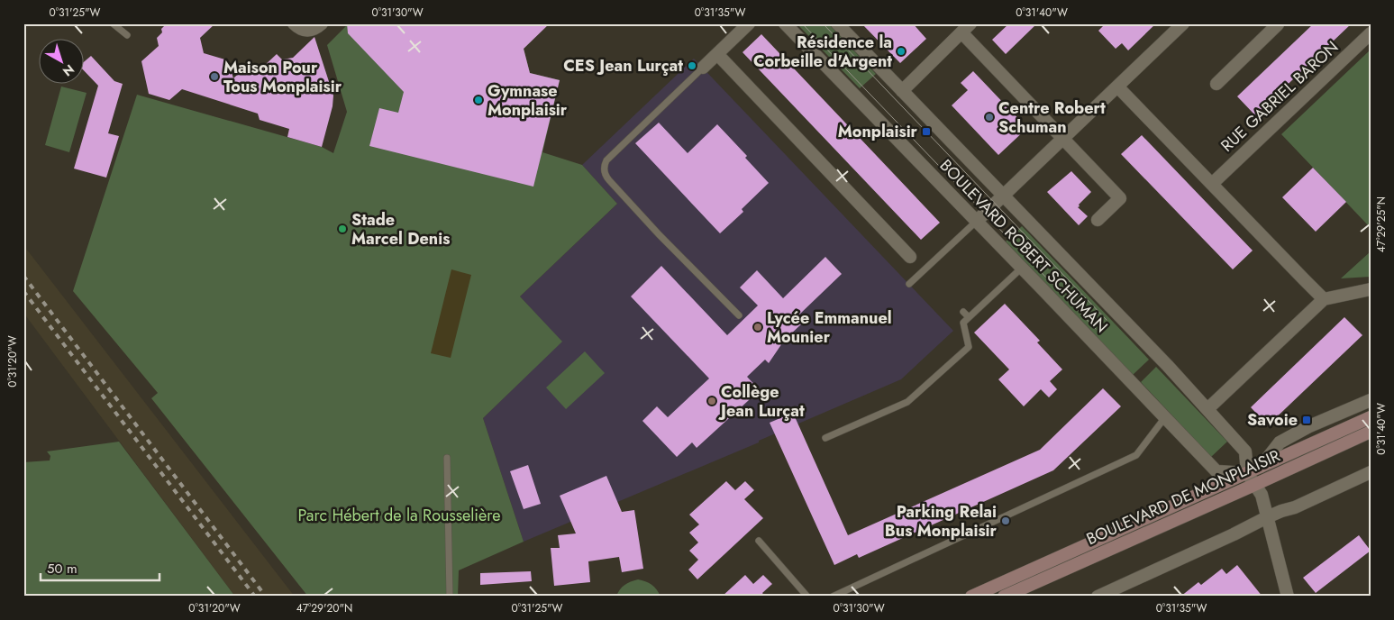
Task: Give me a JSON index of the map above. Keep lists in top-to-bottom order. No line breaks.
{"streets":{"main road":["BOULEVARD DE MONPLAISIR"],"street":["RUE GABRIEL BARON","BOULEVARD ROBERT SCHUMAN"]},"crossings":[["BOULEVARD ROBERT SCHUMAN","BOULEVARD DE MONPLAISIR"]],"parks":["Parc Hébert de la Rousselière"],"places":{"other":["Résidence la Corbeille d'Argent","CES Jean Lurçat","Maison Pour Tous Monplaisir","Gymnase Monplaisir","Centre Robert Schuman","Stade Marcel Denis","Lycée Emmanuel Mounier","Collège Jean Lurçat","Parking Relai Bus Monplaisir"],"transit":["Monplaisir","Savoie"]},"scale_bar":"50 m","north":"bottom right","coordinates":["0°31'25\"W","0°31'30\"W","0°31'35\"W","0°31'40\"W","47°29'25\"N","0°31'20\"W","47°29'20\"N"]}
